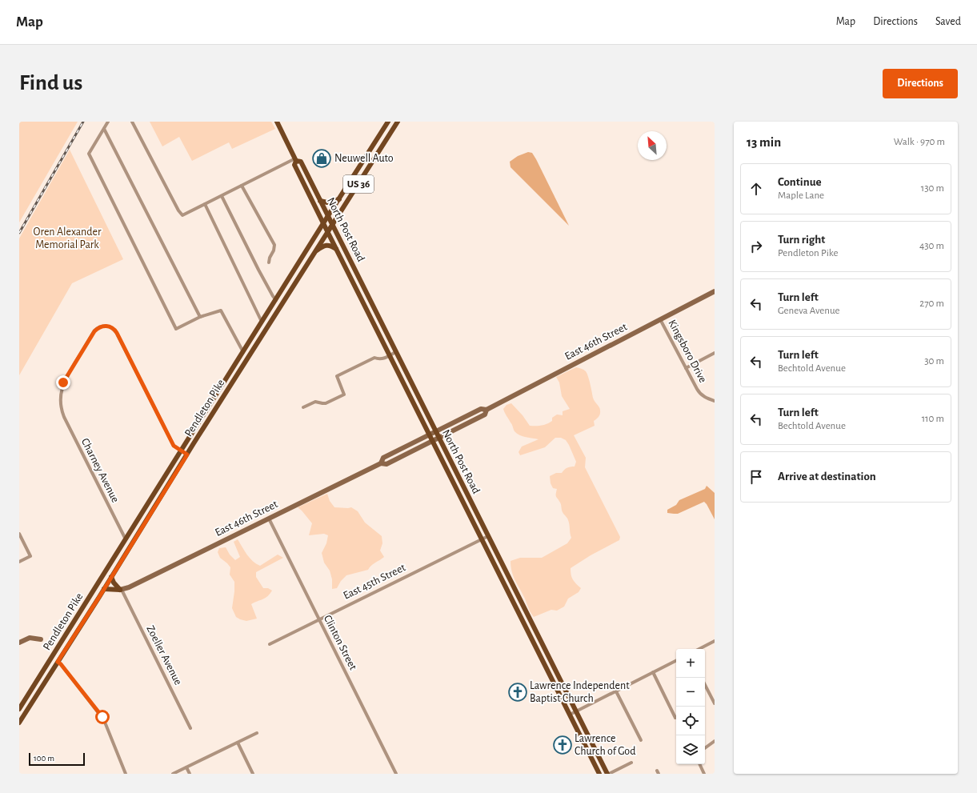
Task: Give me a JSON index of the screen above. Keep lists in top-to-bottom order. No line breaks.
{"streets":{"main road":["US 36","North Post Road","Pendleton Pike"],"street":["East 46th Street","Kingsboro Drive","Charney Avenue","East 45th Street","Clinton Street","Zoeller Avenue"]},"crossings":[["North Post Road","East 46th Street"],["North Post Road","Pendleton Pike"],["North Post Road","East 45th Street"],["East 46th Street","Kingsboro Drive"],["East 46th Street","Clinton Street"],["East 46th Street","Zoeller Avenue"],["Pendleton Pike","Charney Avenue"],["East 45th Street","Clinton Street"]],"parks":["Oren Alexander Memorial Park"],"places":{"shop":["Neuwell Auto"],"church":["Lawrence Independent Baptist Church","Lawrence Church of God"]},"scale_bar":"100 m","north":"top left","page":{"header":"Map","nav":["Map","Directions","Saved"],"buttons":"Directions","title":"Find us","heading":["13 min","Walk · 970 m"],"list":[["Continue","Maple Lane","130 m"],["Turn right","Pendleton Pike","430 m"],["Turn left","Geneva Avenue","270 m"],["Turn left","Bechtold Avenue","30 m"],["Turn left","Bechtold Avenue","110 m"],"Arrive at destination"],"map_buttons":["+","−"],"scale":"100 m"}}
